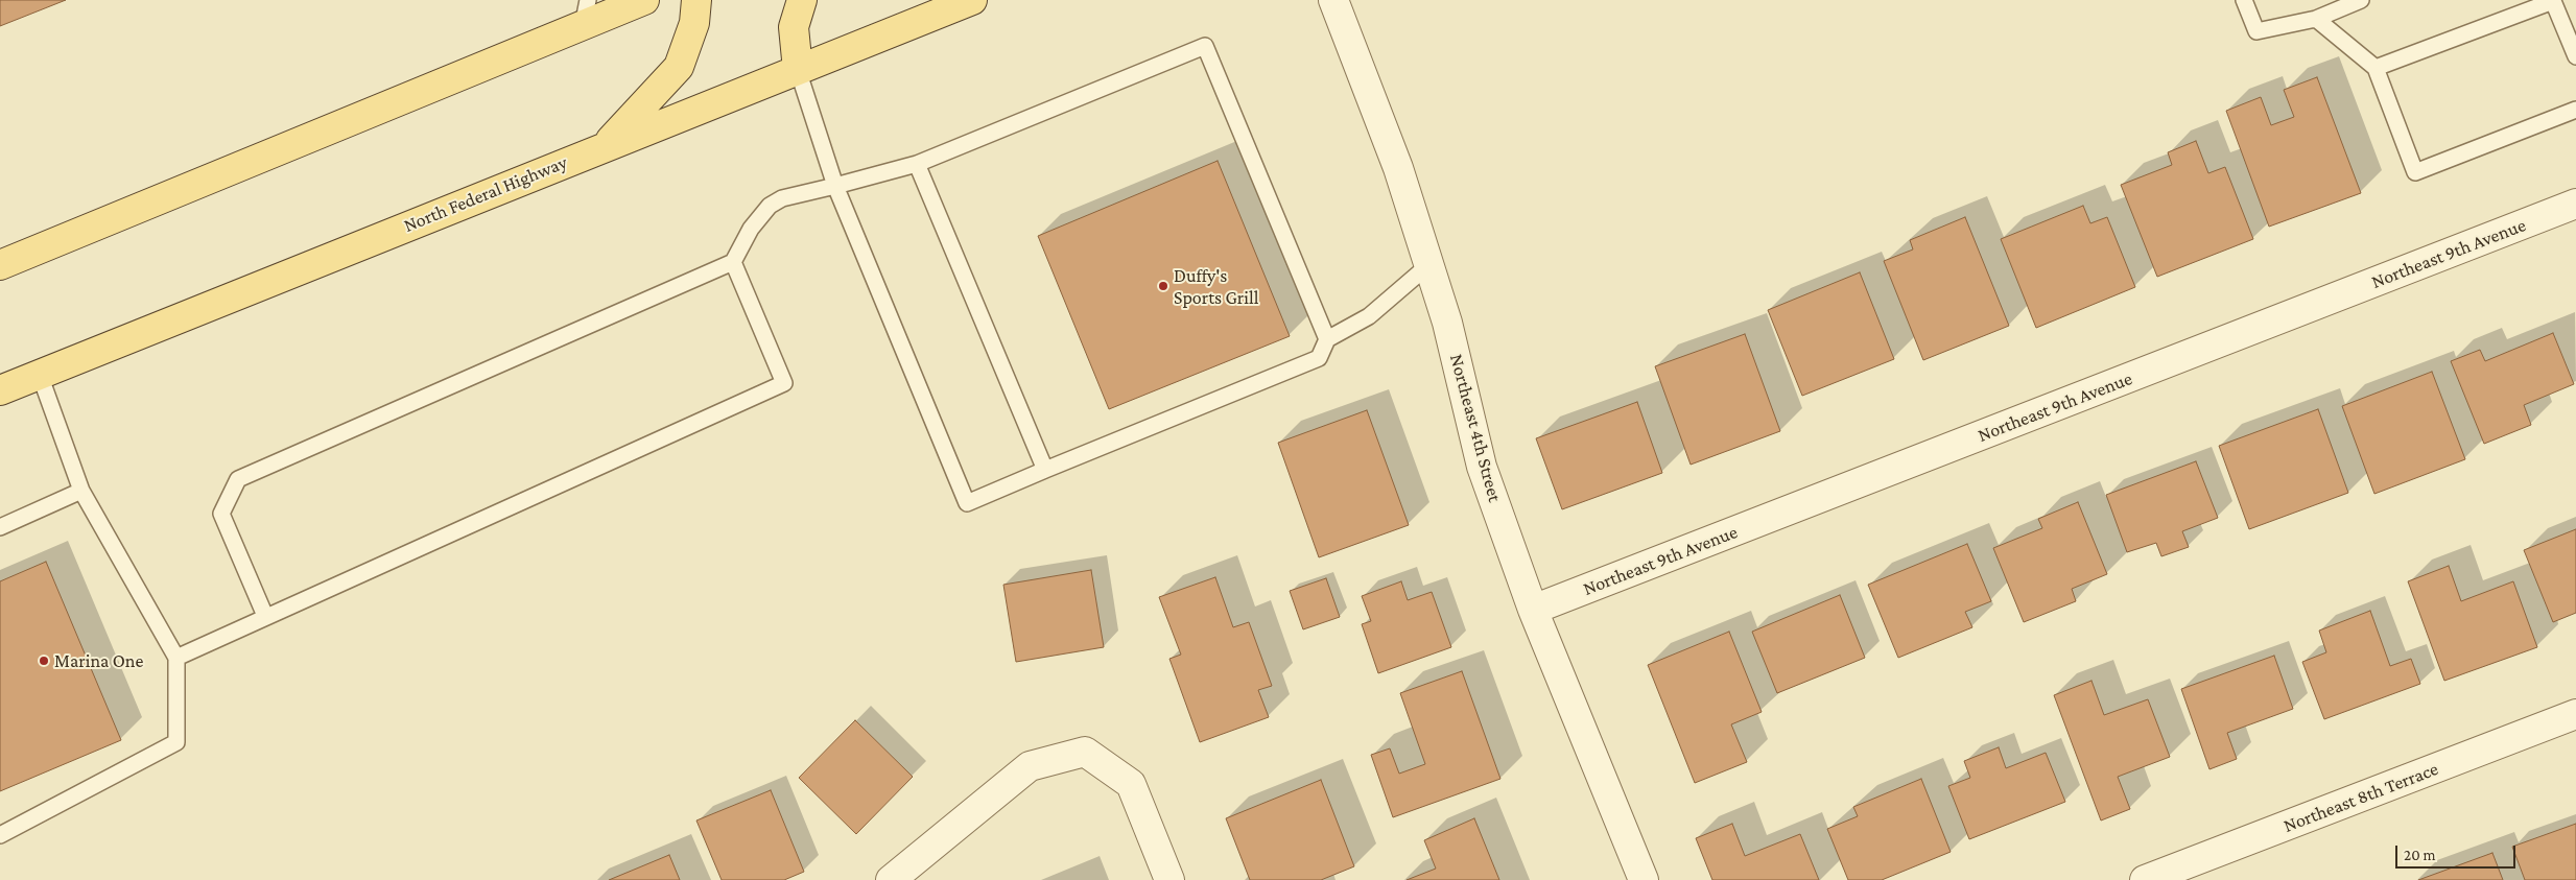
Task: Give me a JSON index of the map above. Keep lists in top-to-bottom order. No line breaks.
{"streets":{"main road":["North Federal Highway"],"street":["Northeast 9th Avenue","Northeast 4th Street","Northeast 8th Terrace"]},"crossings":[["Northeast 9th Avenue","Northeast 4th Street"]],"places":["Duffy's Sports Grill","Marina One"],"scale_bar":"20 m"}
